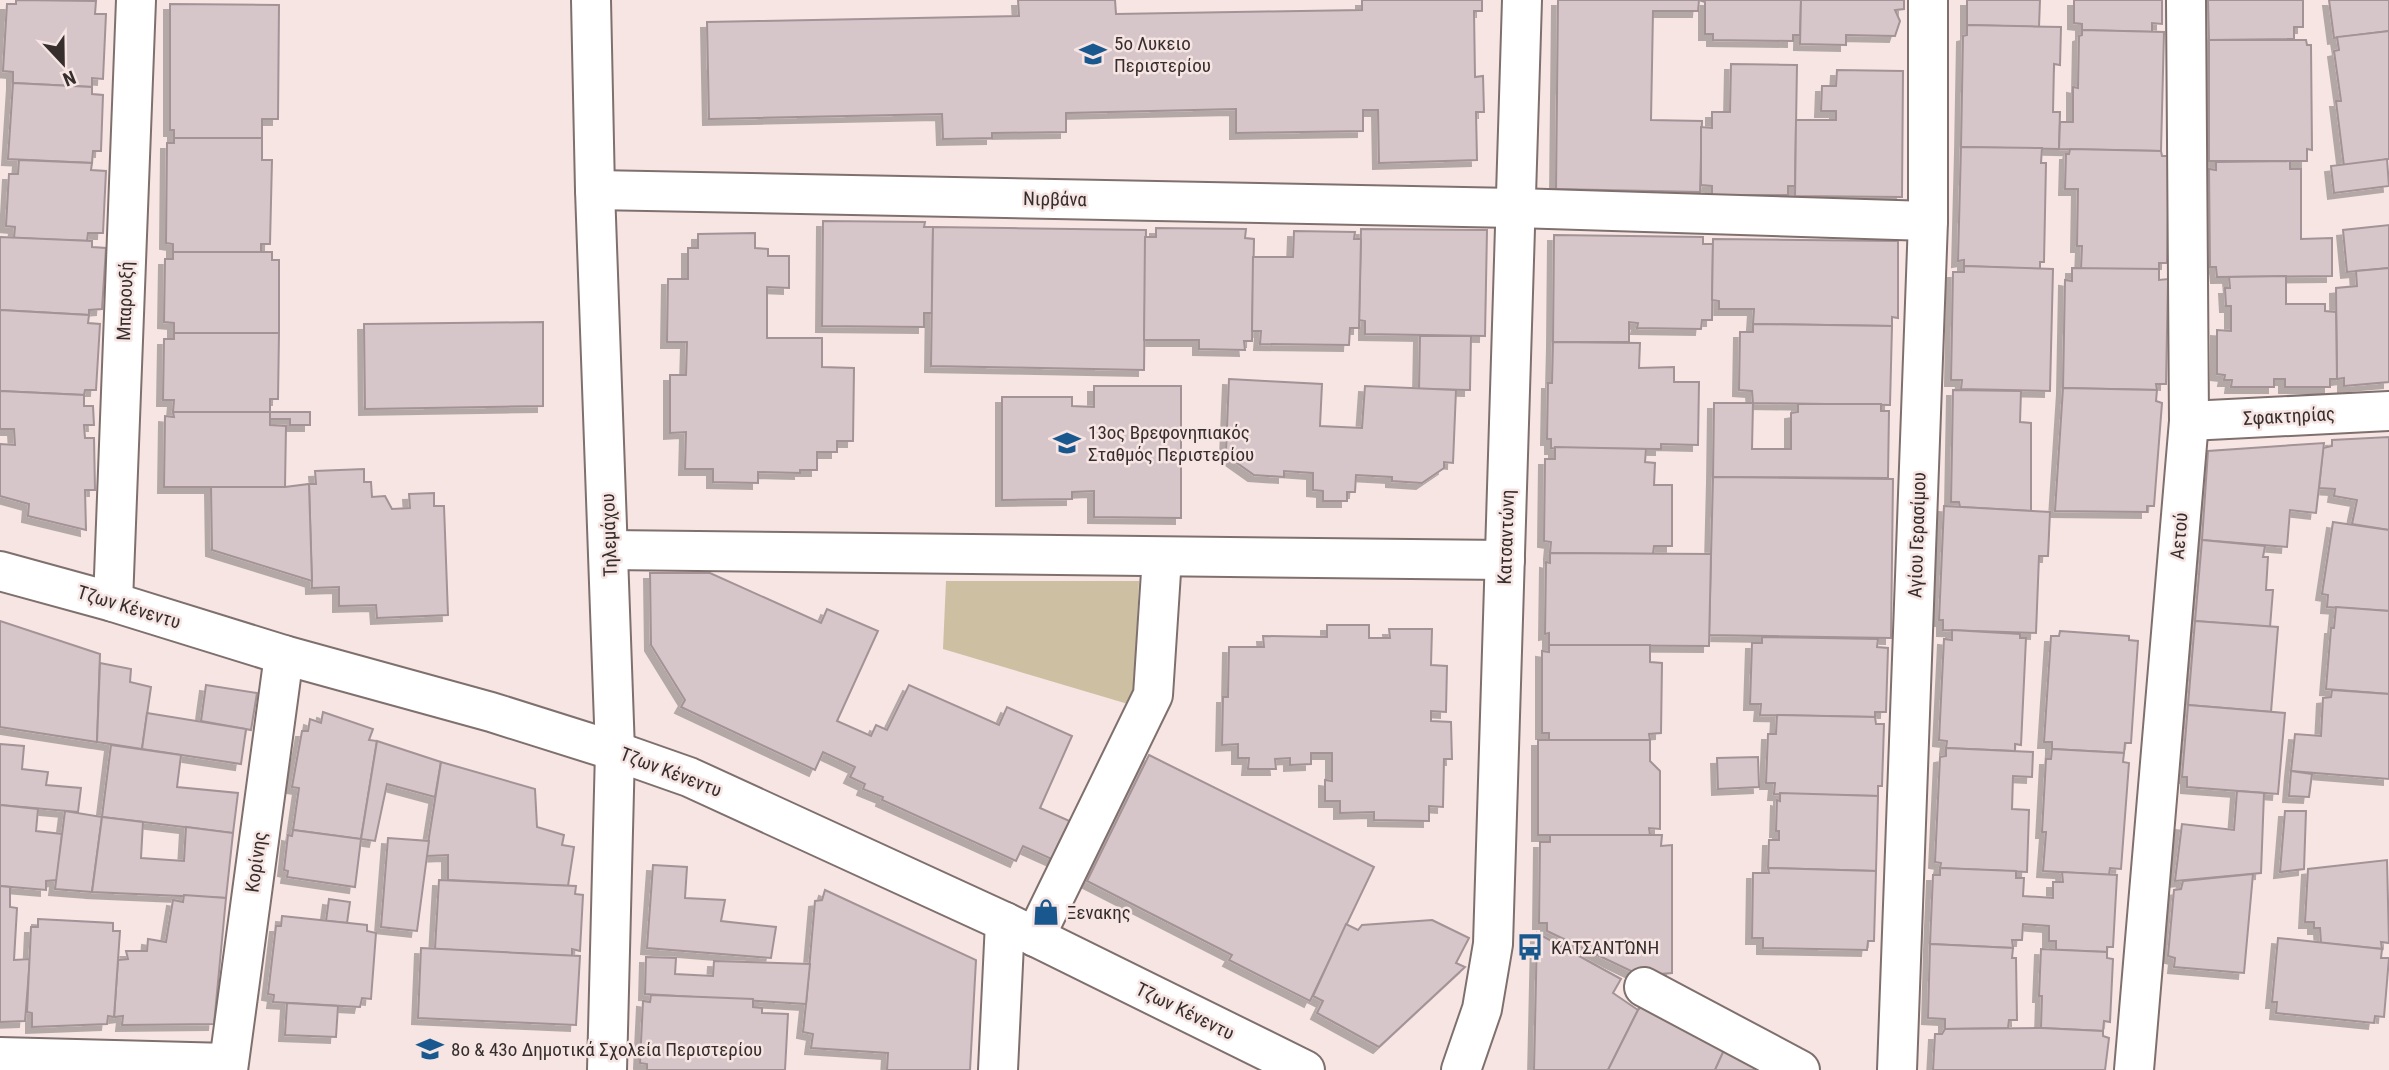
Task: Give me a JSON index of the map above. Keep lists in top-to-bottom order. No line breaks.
{"streets":{"street":["Νιρβάνα","Μπαρουξή","Σφακτηρίας","Τηλεμάχου","Αγίου Γερασίμου","Αετού","Κατσαντώνη","Τζων Κένεντυ","Κορίνης"]},"crossings":[["Νιρβάνα","Τηλεμάχου"],["Νιρβάνα","Αγίου Γερασίμου"],["Νιρβάνα","Κατσαντώνη"],["Μπαρουξή","Τζων Κένεντυ"],["Σφακτηρίας","Αετού"],["Τηλεμάχου","Τζων Κένεντυ"],["Τζων Κένεντυ","Κορίνης"]],"places":{"school or university":["5ο Λυκειο Περιστερίου","13ος Βρεφονηπιακός Σταθμός Περιστερίου","8ο & 43ο Δημοτικά Σχολεία Περιστερίου"],"shop":["Ξενακης"],"bus stop":["ΚΑΤΣΑΝΤΏΝΗ"]},"north":"bottom"}
